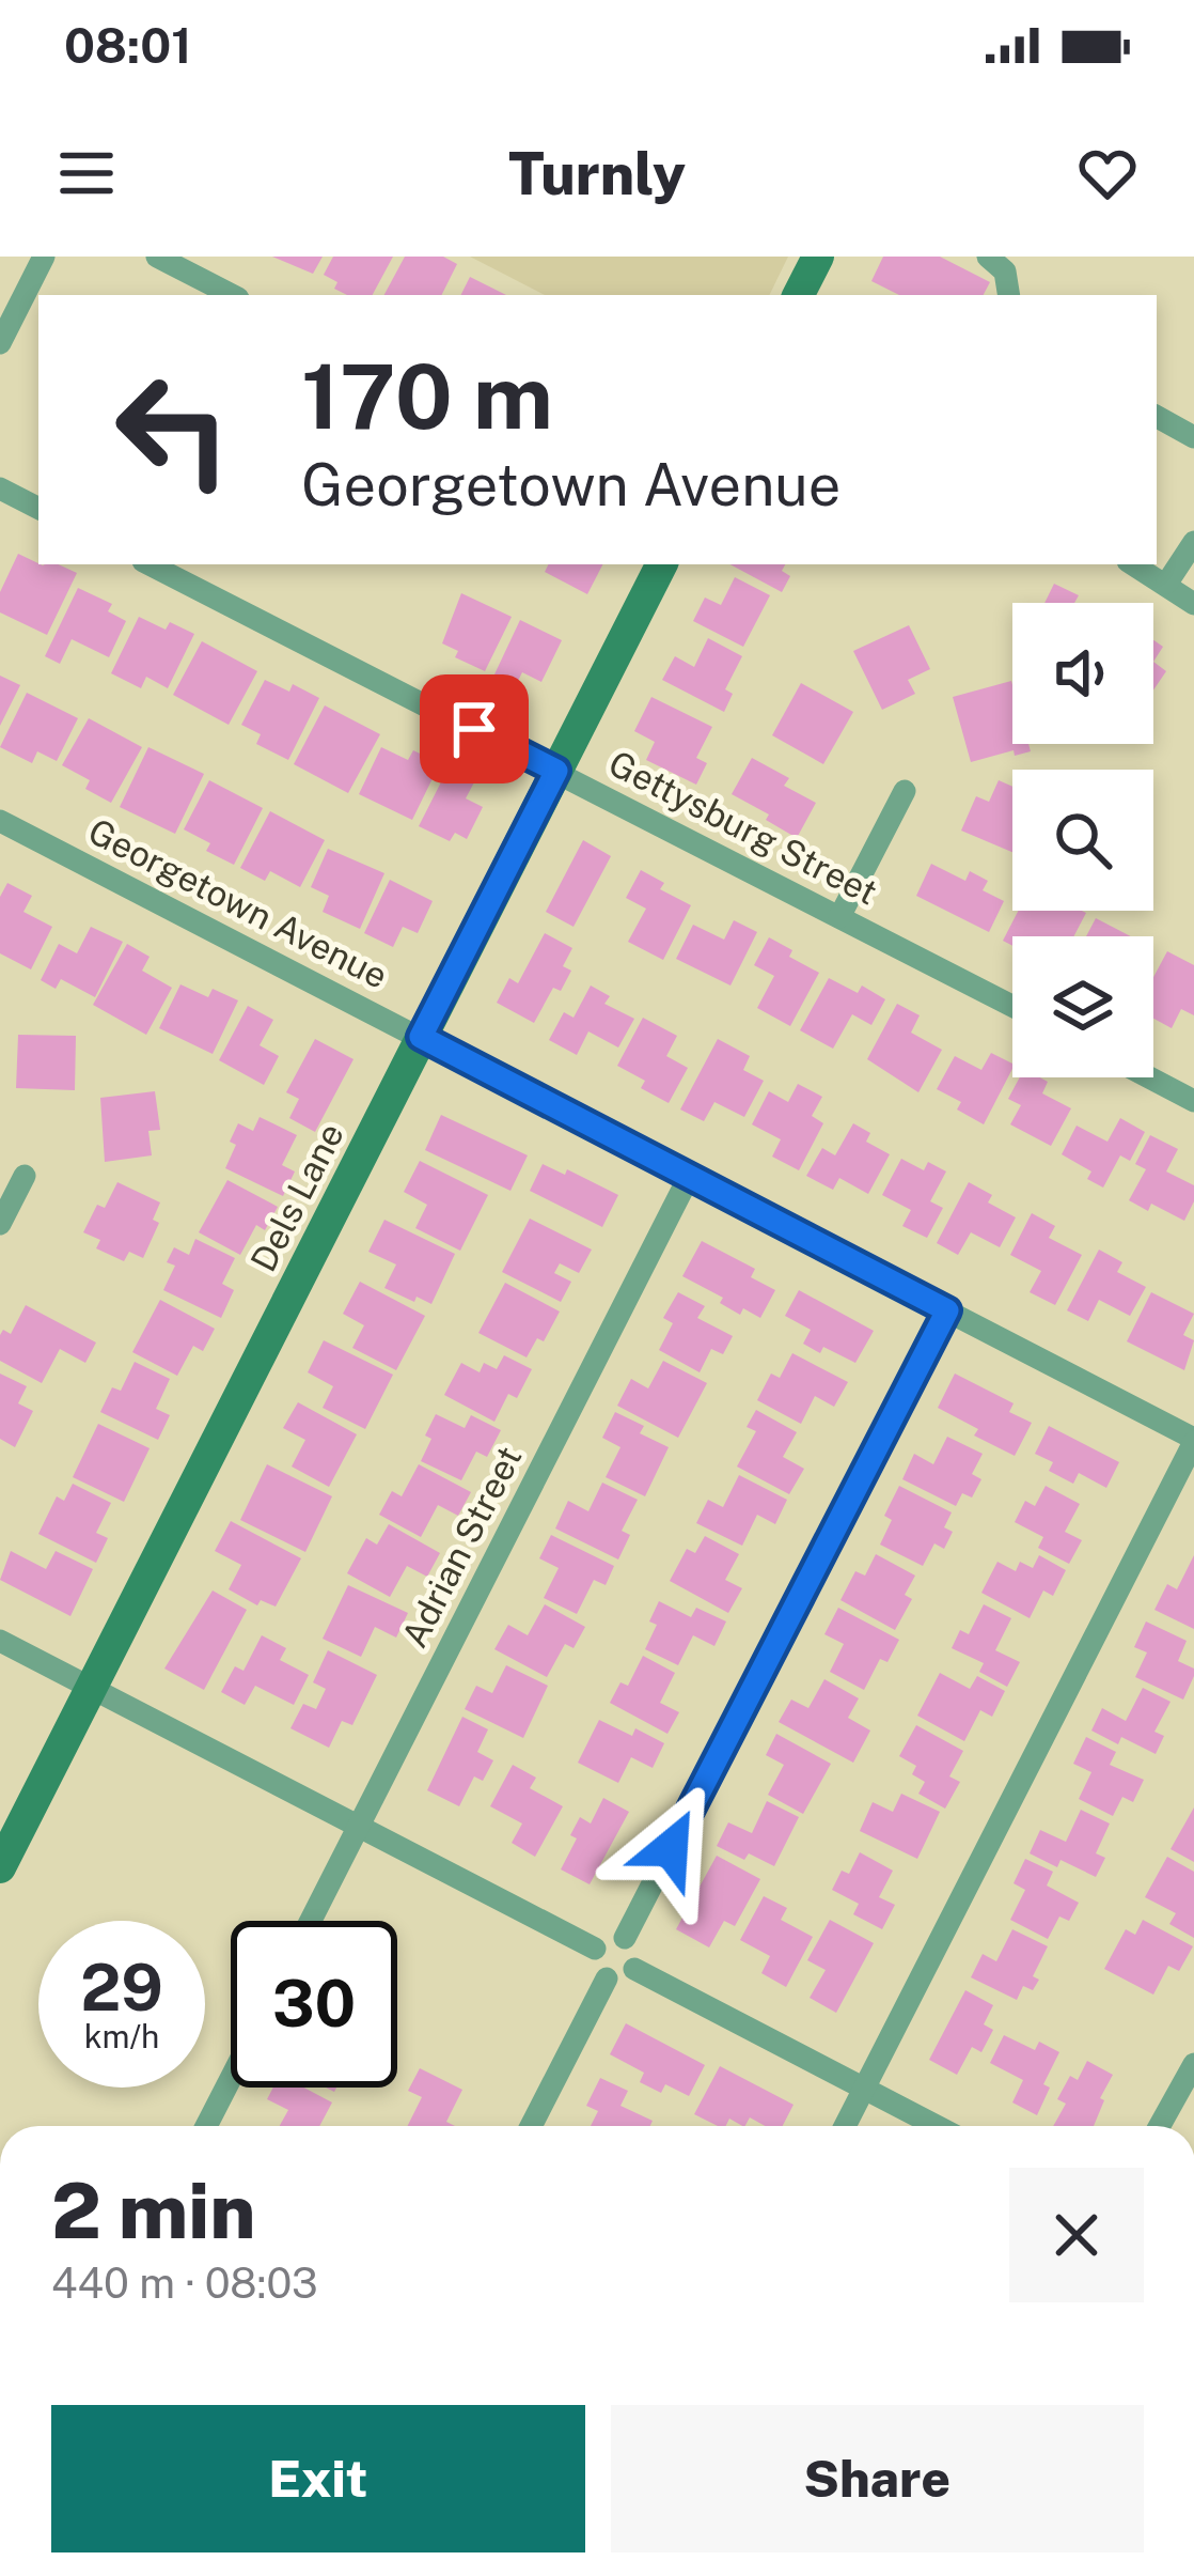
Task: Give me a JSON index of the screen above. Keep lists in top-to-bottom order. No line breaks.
{"streets":{"street":["Gettysburg Street","Georgetown Avenue","Dels Lane","Adrian Street"]},"crossings":[["Gettysburg Street","Dels Lane"],["Georgetown Avenue","Dels Lane"],["Georgetown Avenue","Adrian Street"]],"page":{"status":"08:01","header":"Turnly","turn":["170 m","Georgetown Avenue"],"speed":"29 km/h","limit":"30","heading":["2 min","440 m · 08:03"],"buttons":["Exit","Share"]}}
